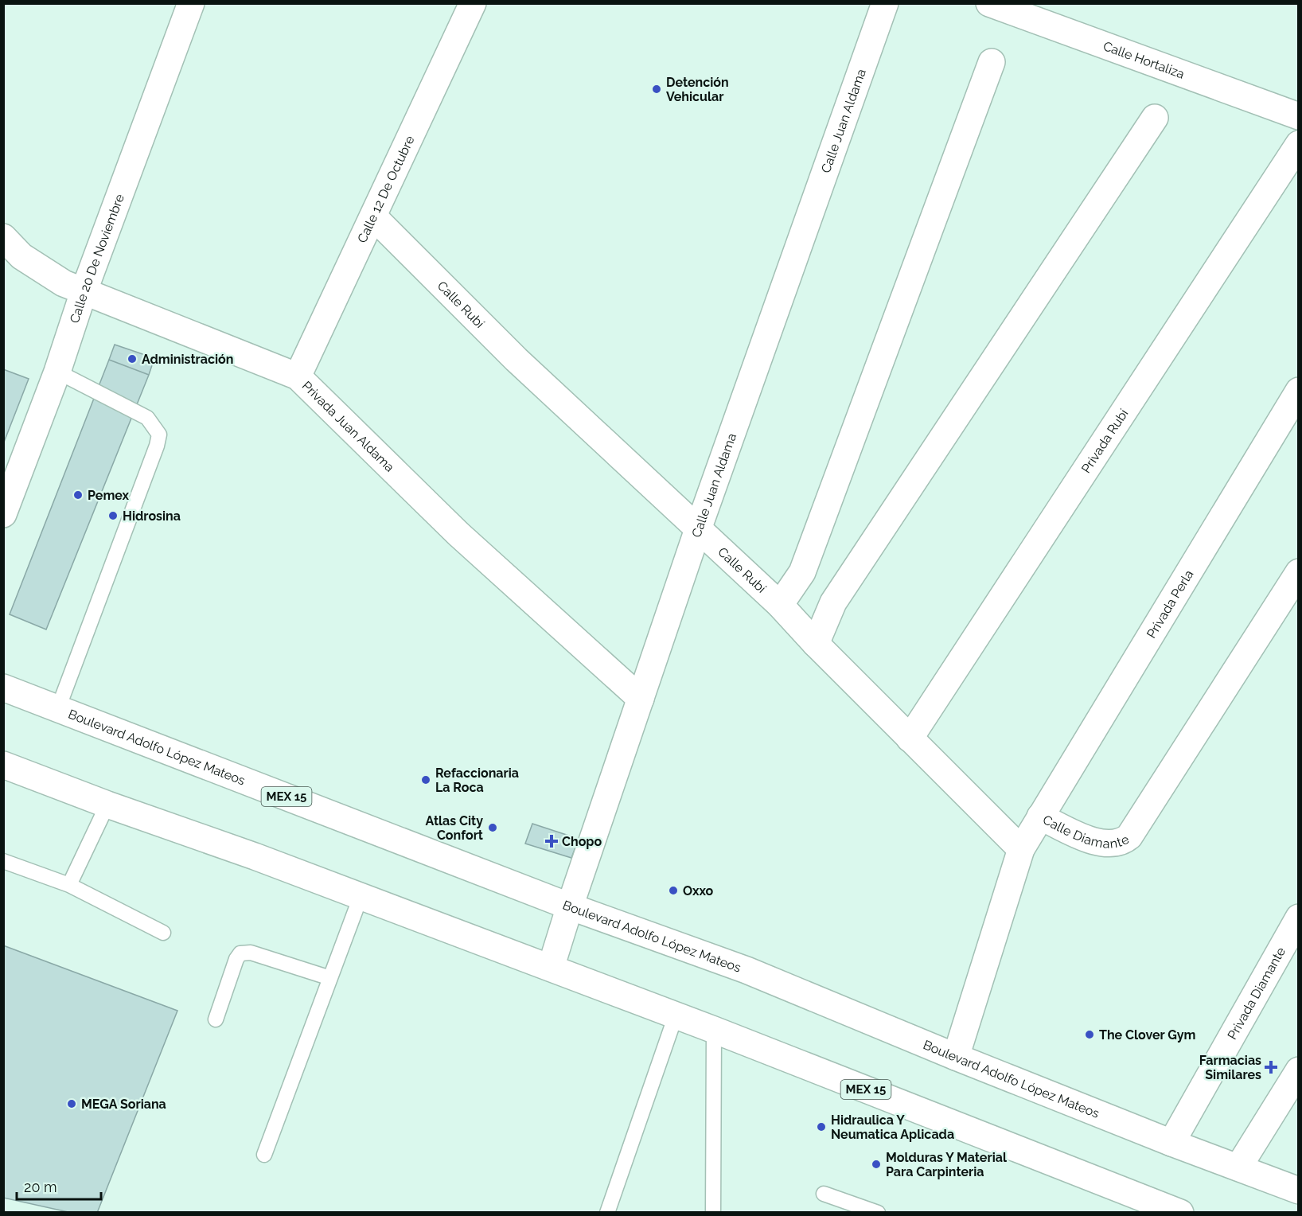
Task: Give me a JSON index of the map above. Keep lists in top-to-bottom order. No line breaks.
{"streets":{"street":["Calle Hortaliza","Calle Juan Aldama","Calle 12 De Octubre","Calle 20 De Noviembre","Calle Rubí","Privada Juan Aldama","Privada Rubí","Privada Perla","Boulevard Adolfo López Mateos","MEX 15","Calle Diamante","Privada Diamante"]},"crossings":[["Calle Juan Aldama","Calle Rubí"],["Calle Juan Aldama","Privada Juan Aldama"],["Calle Juan Aldama","Boulevard Adolfo López Mateos"],["Calle Juan Aldama","MEX 15"],["Calle 12 De Octubre","Calle Rubí"],["Calle 12 De Octubre","Privada Juan Aldama"],["Calle 20 De Noviembre","Privada Juan Aldama"],["Calle Rubí","Privada Rubí"],["Calle Rubí","Calle Diamante"],["Privada Perla","Calle Diamante"],["Boulevard Adolfo López Mateos","Calle Diamante"],["Boulevard Adolfo López Mateos","Privada Diamante"]],"places":{"other":["Detención Vehicular","Administración","Pemex","Hidrosina","Refaccionaria La Roca","Atlas City Confort","Oxxo","The Clover Gym","MEGA Soriana","Hidraulica Y Neumatica Aplicada","Molduras Y Material Para Carpinteria"],"health":["Chopo","Farmacias Similares"]},"scale_bar":"20 m"}
